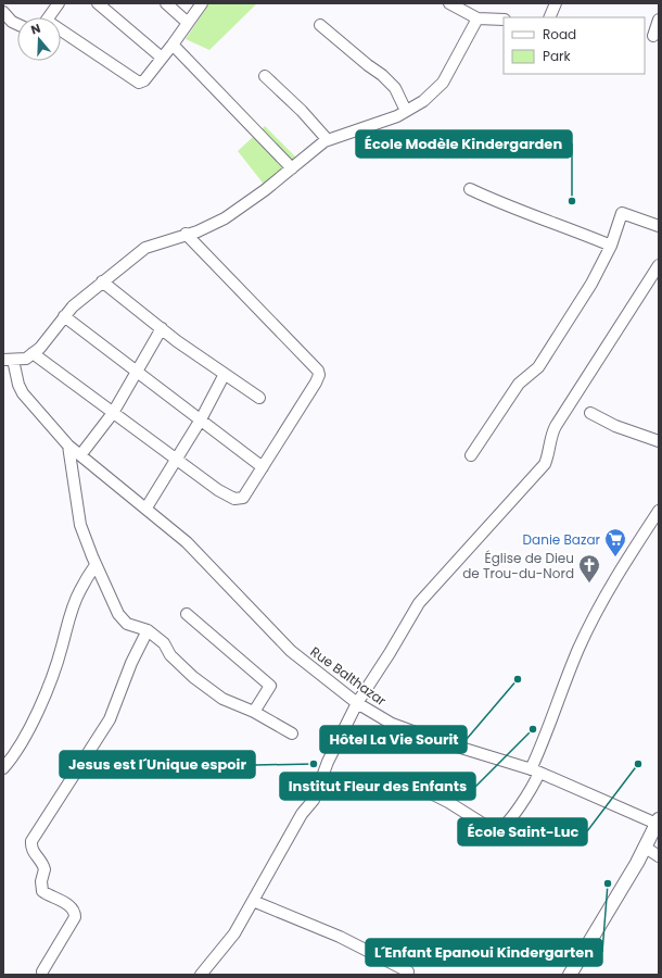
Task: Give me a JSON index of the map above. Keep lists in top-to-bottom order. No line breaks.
{"streets":{"street":["Rue Balthazar"]},"places":{"other":["École Modèle Kindergarden","Hôtel La Vie Sourit","Institut Fleur des Enfants","Jesus est l´Unique espoir","École Saint-Luc","L´Enfant Epanoui Kindergarten"],"supermarket":["Danie Bazar"],"church":["Église de Dieu de Trou-du-Nord"]},"legend":["Road","Park"],"north":"top"}
